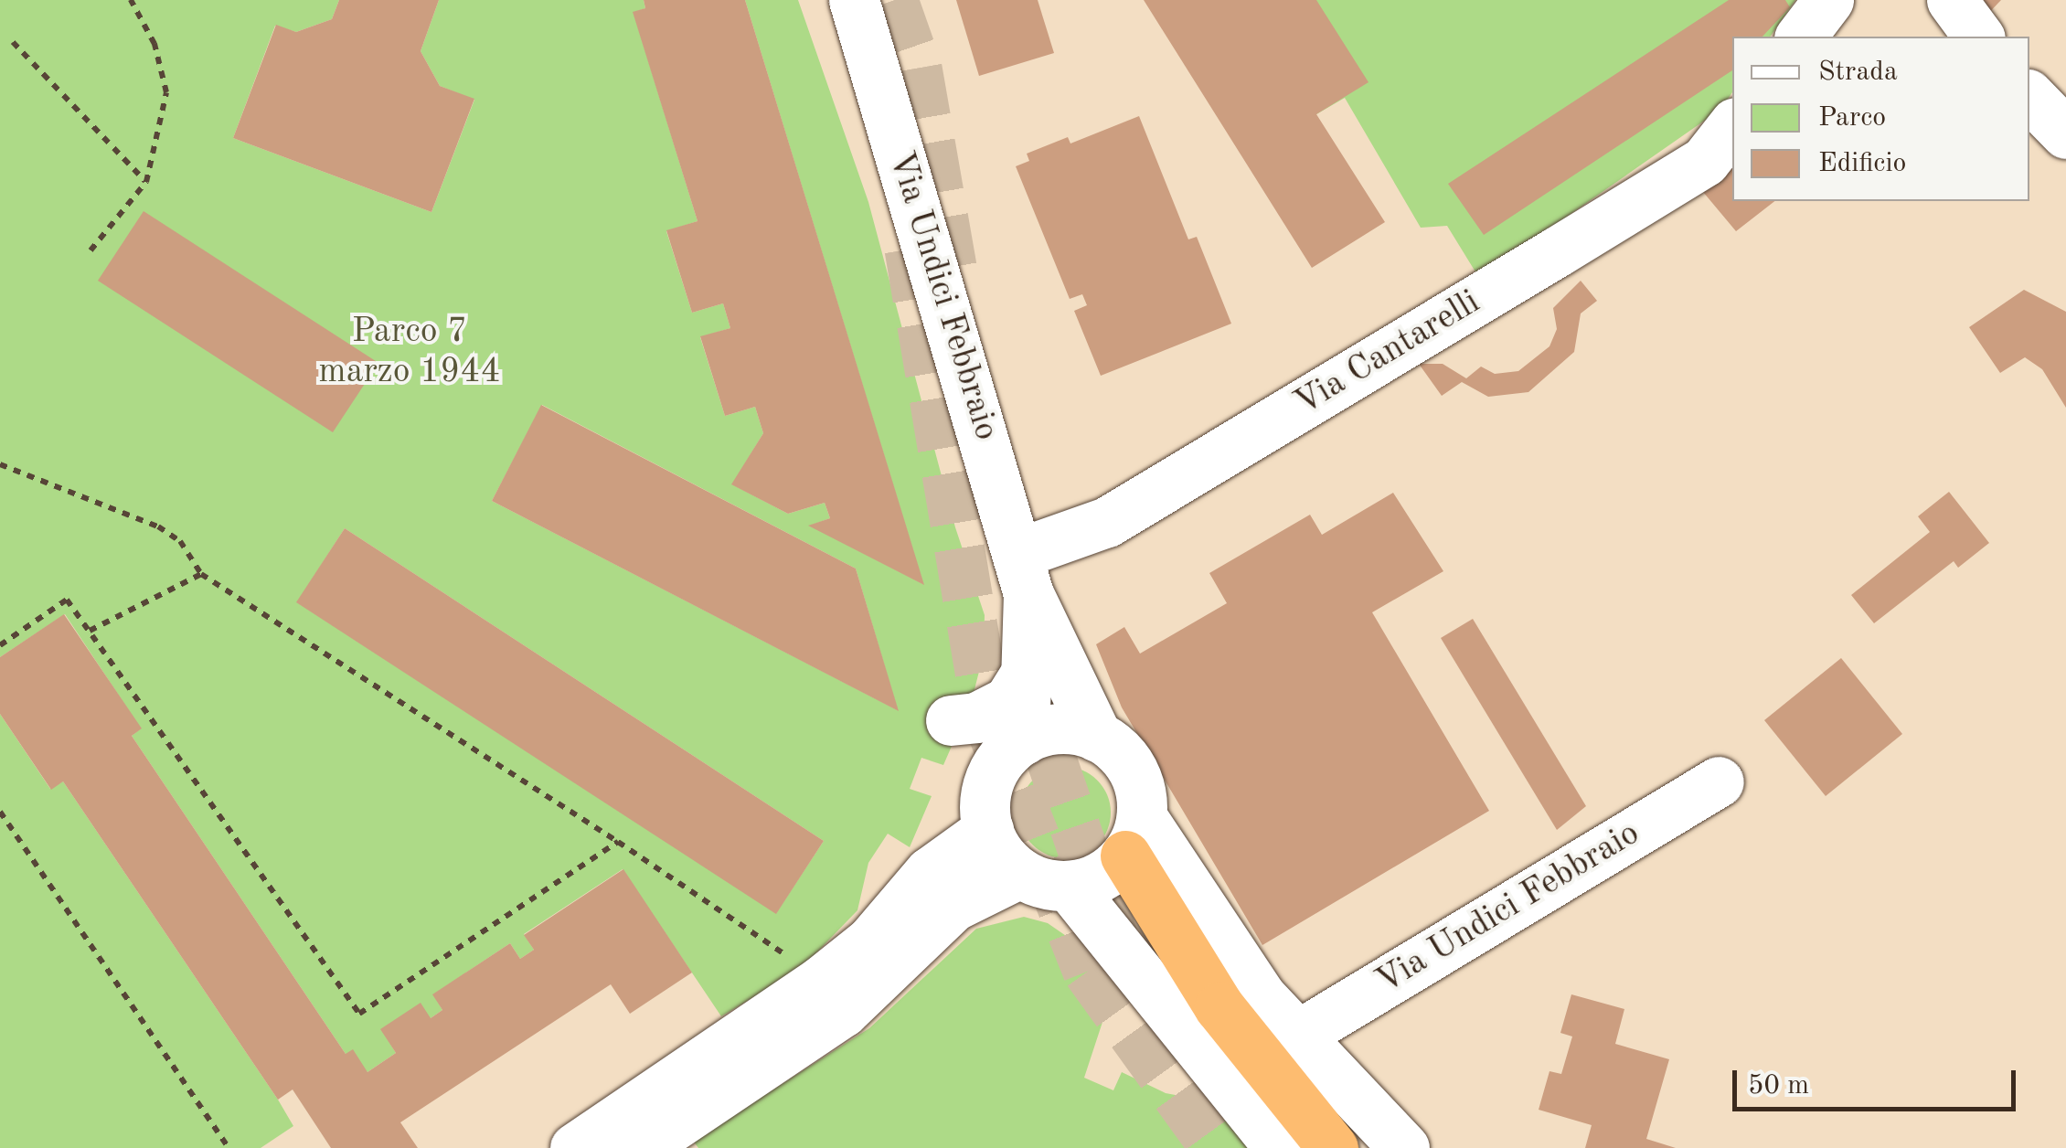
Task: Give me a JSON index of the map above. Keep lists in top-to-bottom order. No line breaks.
{"streets":{"street":["Via Undici Febbraio","Via Cantarelli"]},"crossings":[["Via Undici Febbraio","Via Cantarelli"]],"parks":["Parco 7 marzo 1944"],"legend":["Strada","Parco","Edificio"],"scale_bar":"50 m"}
